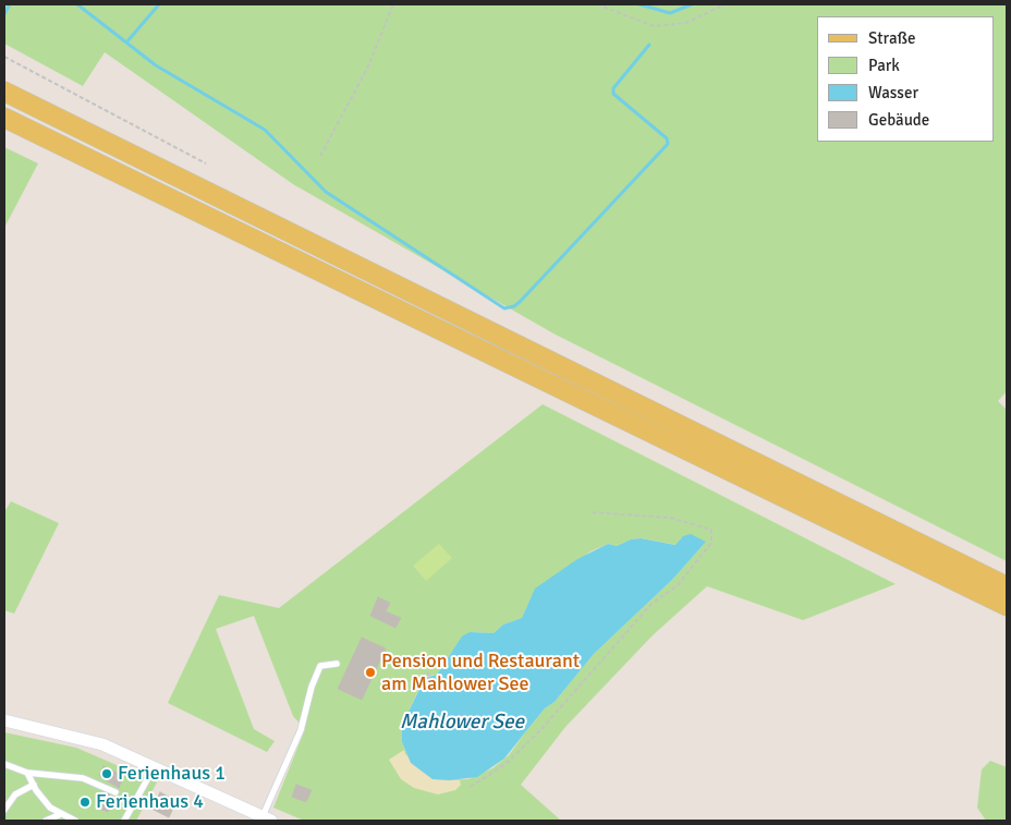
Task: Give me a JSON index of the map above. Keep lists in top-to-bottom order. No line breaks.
{"water":["Mahlower See"],"places":["Pension und Restaurant am Mahlower See","Ferienhaus 1","Ferienhaus 4"],"legend":["Straße","Park","Wasser","Gebäude"]}
